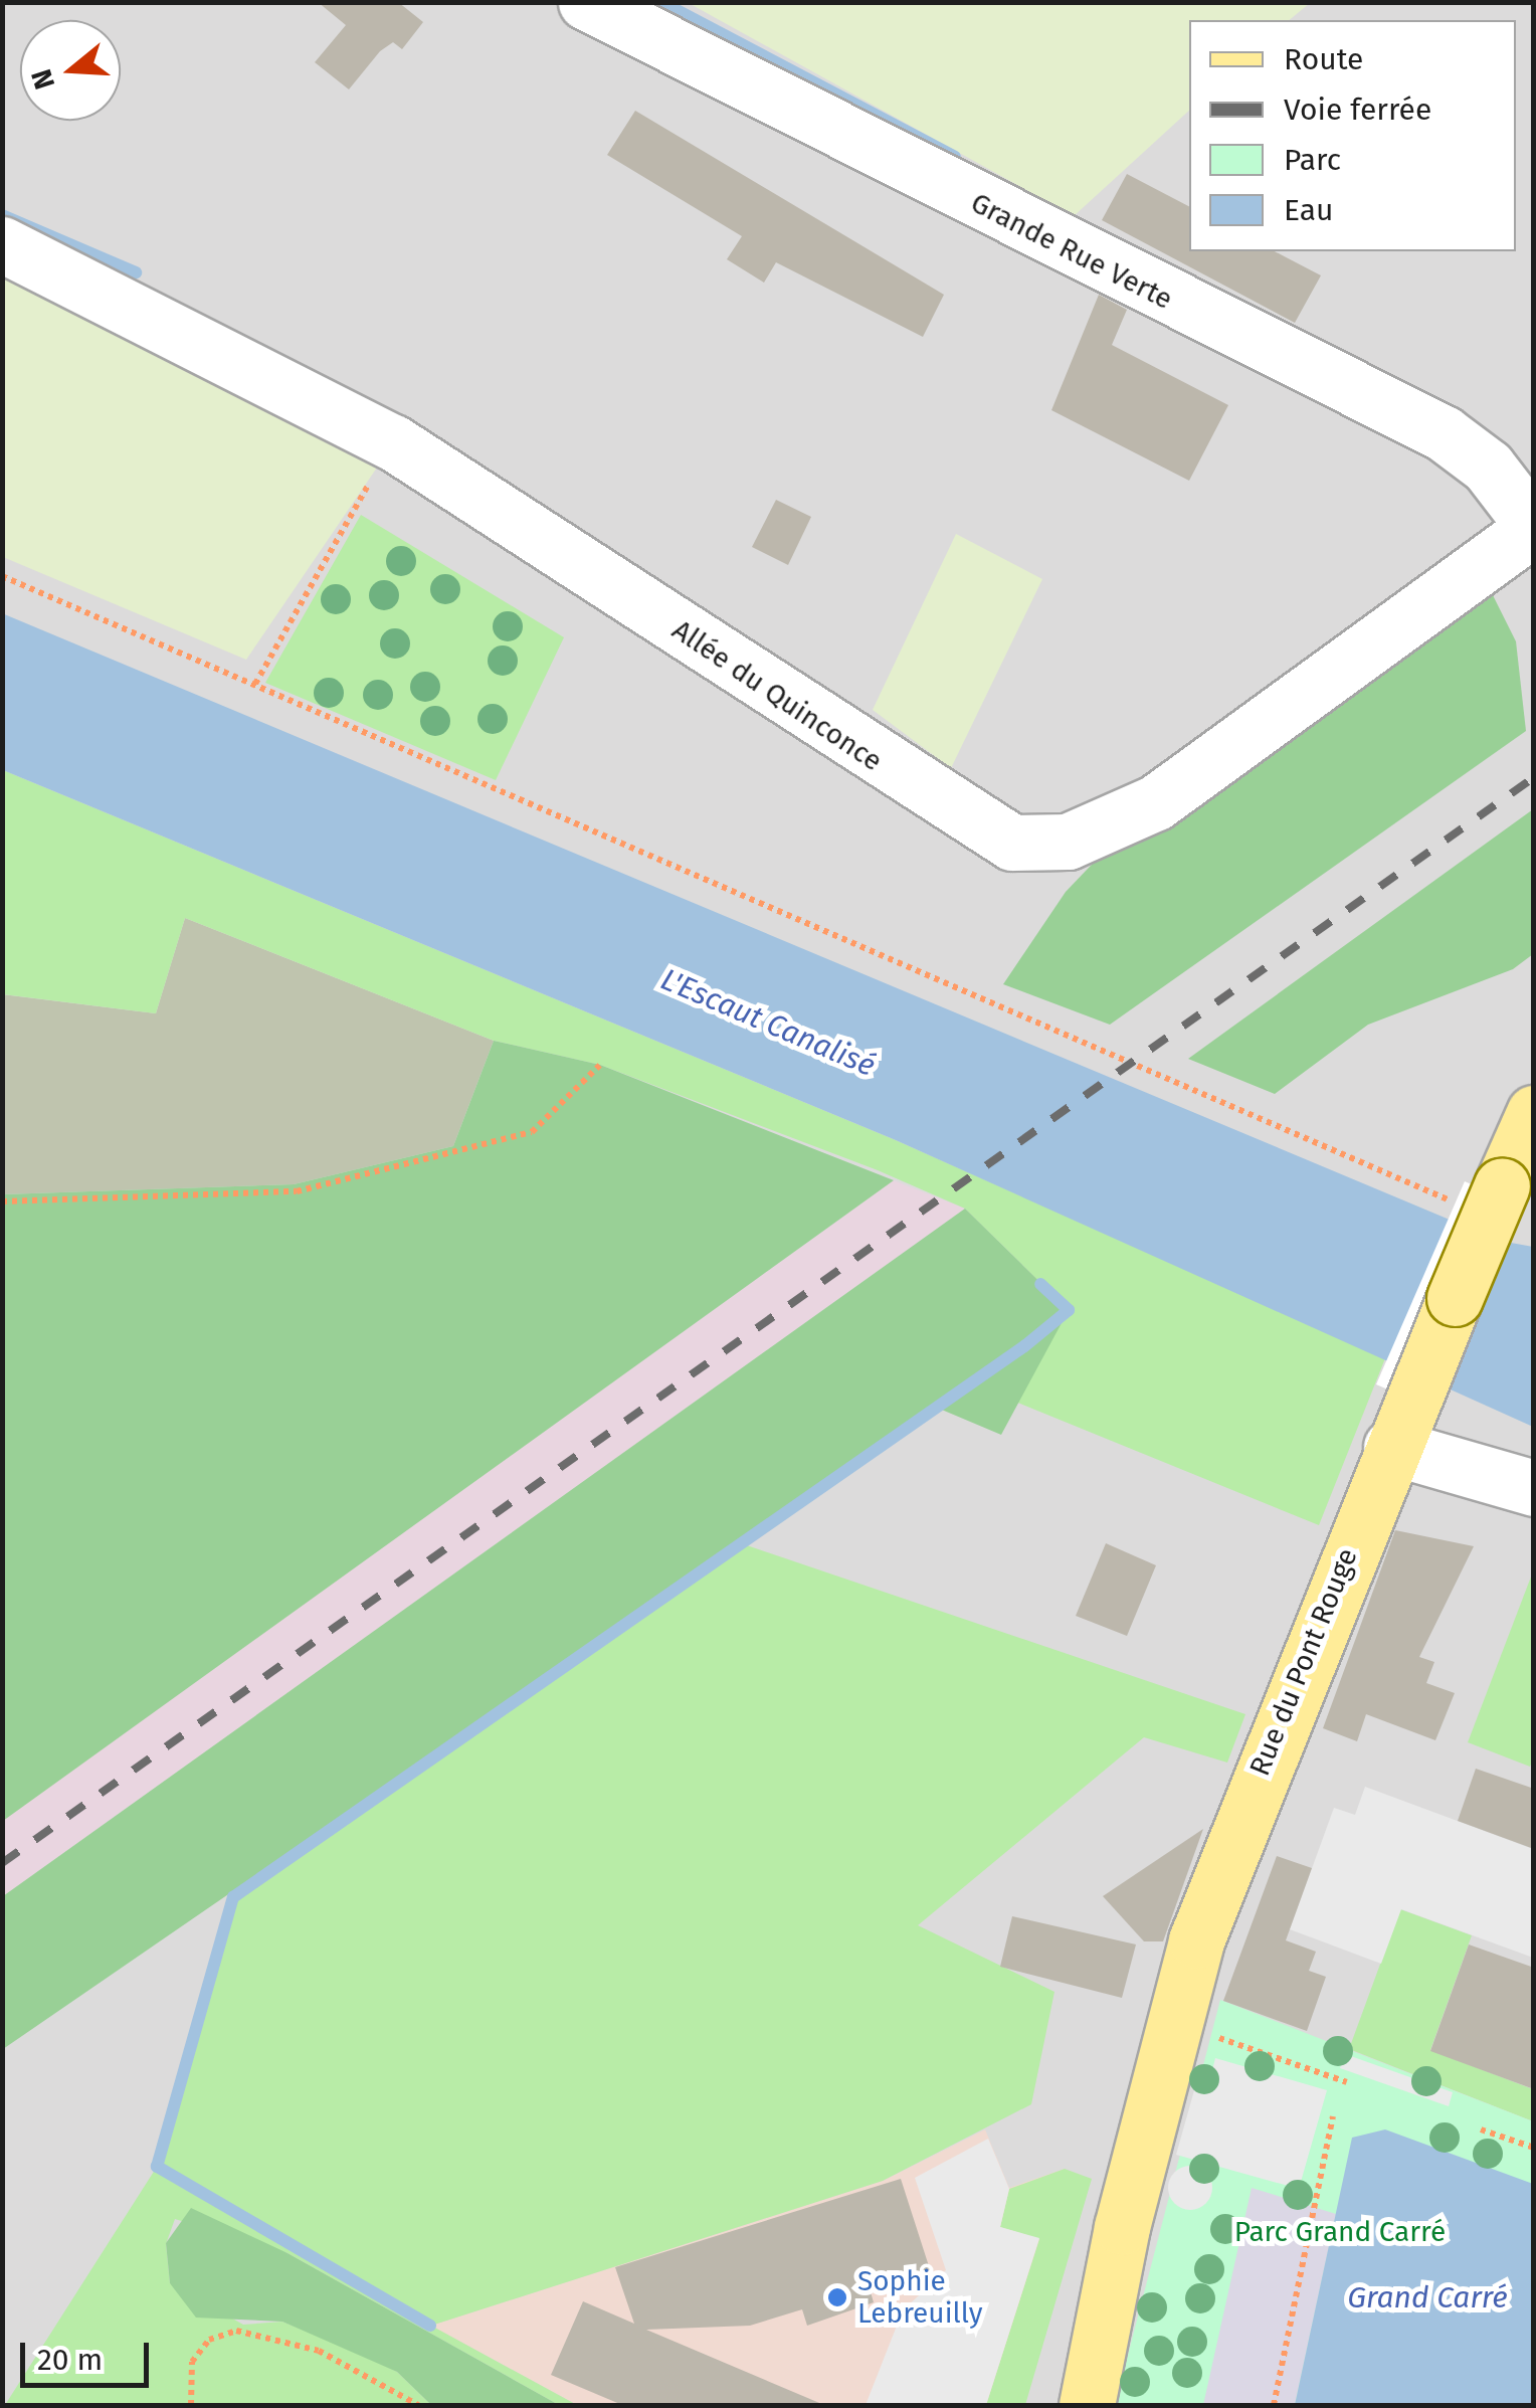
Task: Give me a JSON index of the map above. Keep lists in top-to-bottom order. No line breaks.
{"streets":{"main road":["Rue du Pont Rouge"],"street":["Grande Rue Verte","Allée du Quinconce"]},"crossings":[["Grande Rue Verte","Allée du Quinconce"]],"water":["L'Escaut Canalisé","Grand Carré"],"parks":["Parc Grand Carré"],"places":["Sophie Lebreuilly"],"legend":["Route","Voie ferrée","Parc","Eau"],"scale_bar":"20 m","north":"left"}
